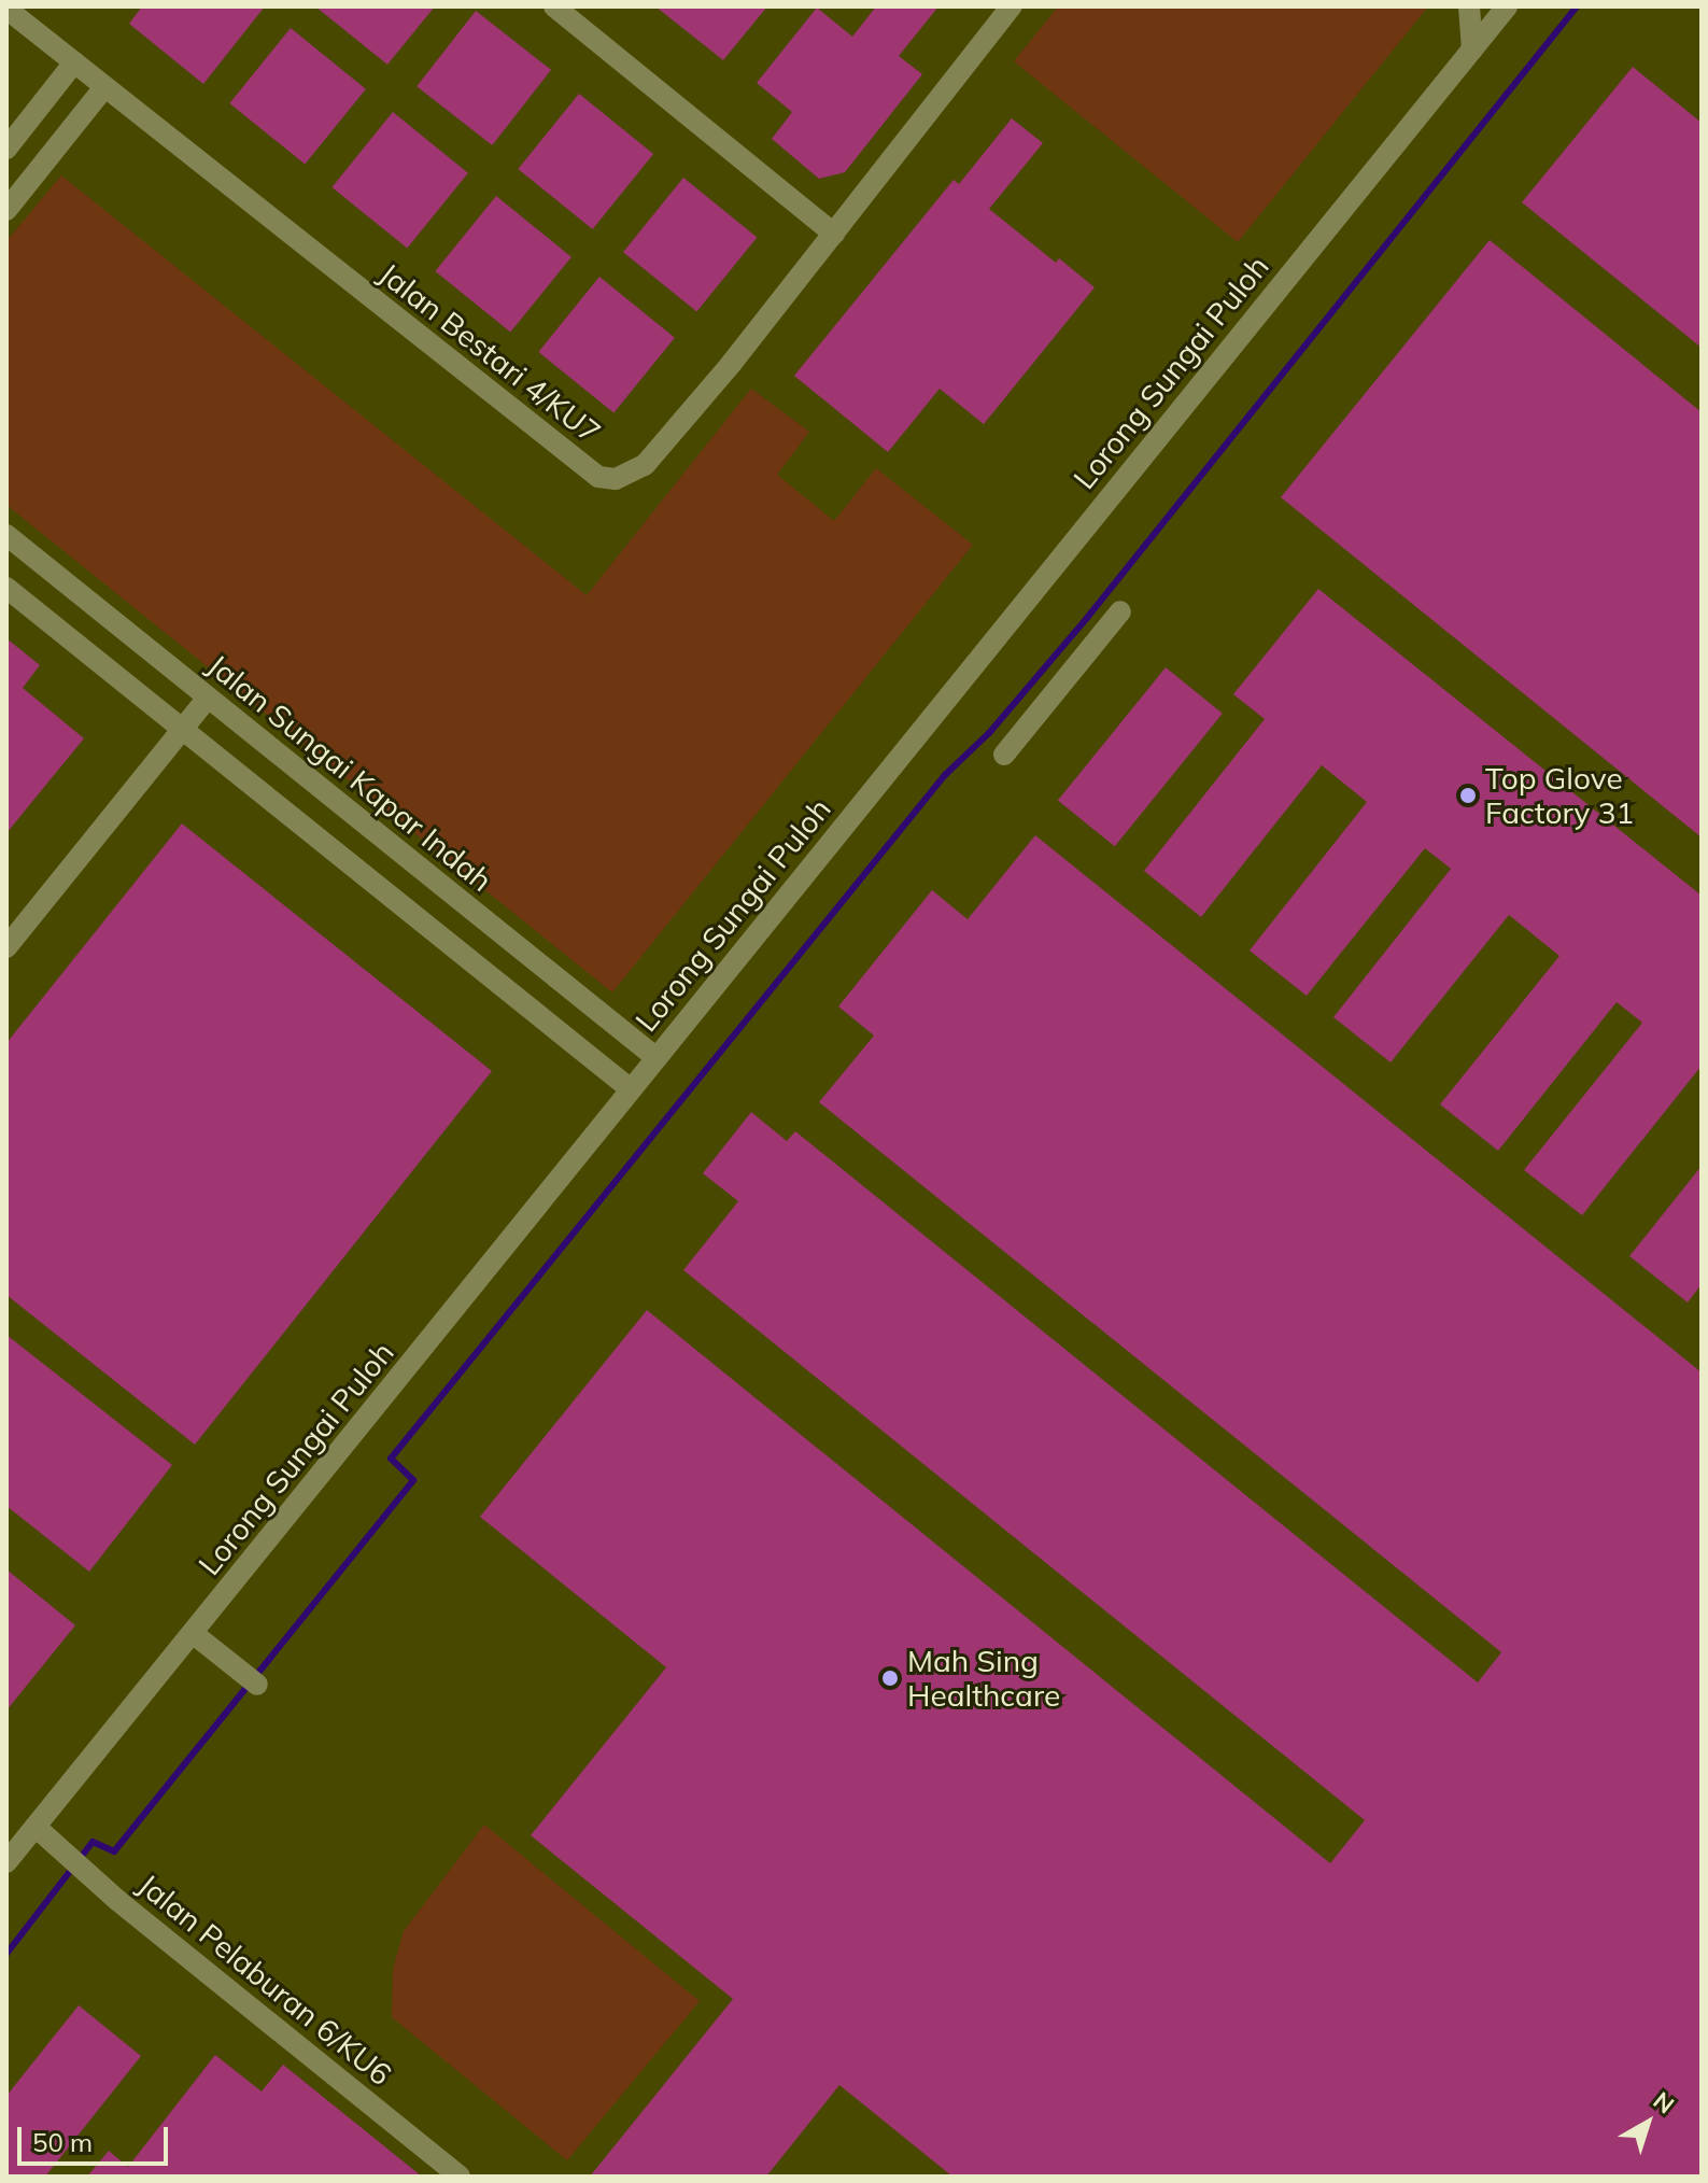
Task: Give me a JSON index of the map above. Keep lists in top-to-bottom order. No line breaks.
{"streets":{"street":["Jalan Bestari 4/KU7","Lorong Sungai Puloh","Jalan Sungai Kapar Indah","Jalan Pelaburan 6/KU6"]},"crossings":[["Lorong Sungai Puloh","Jalan Sungai Kapar Indah"],["Lorong Sungai Puloh","Jalan Pelaburan 6/KU6"]],"places":["Top Glove Factory 31","Mah Sing Healthcare"],"scale_bar":"50 m","north":"top right"}
